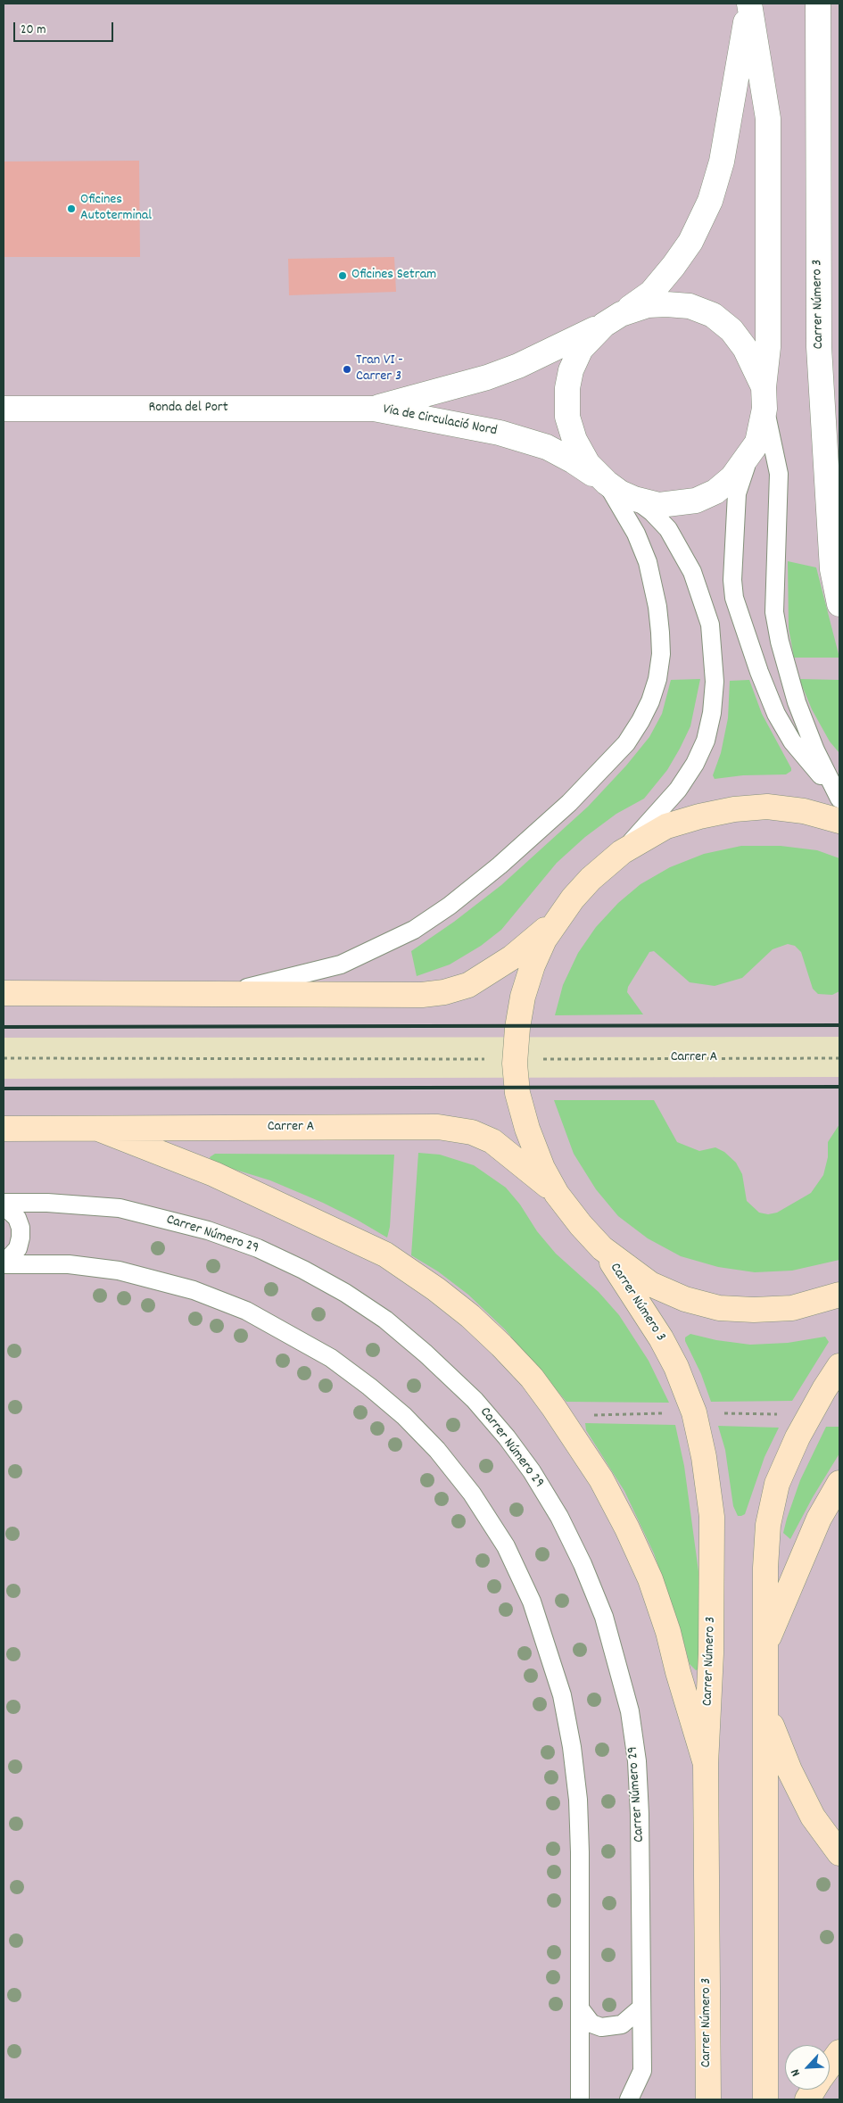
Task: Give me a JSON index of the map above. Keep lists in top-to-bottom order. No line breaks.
{"streets":{"main road":["Carrer Número 3","Carrer A"],"street":["Ronda del Port","Via de Circulació Nord"],"lane":["Carrer Número 29"]},"crossings":[["Ronda del Port","Via de Circulació Nord"]],"places":["Oficines Autoterminal","Oficines Setram","Tran VI - Carrer 3"],"scale_bar":"20 m","north":"bottom left"}
